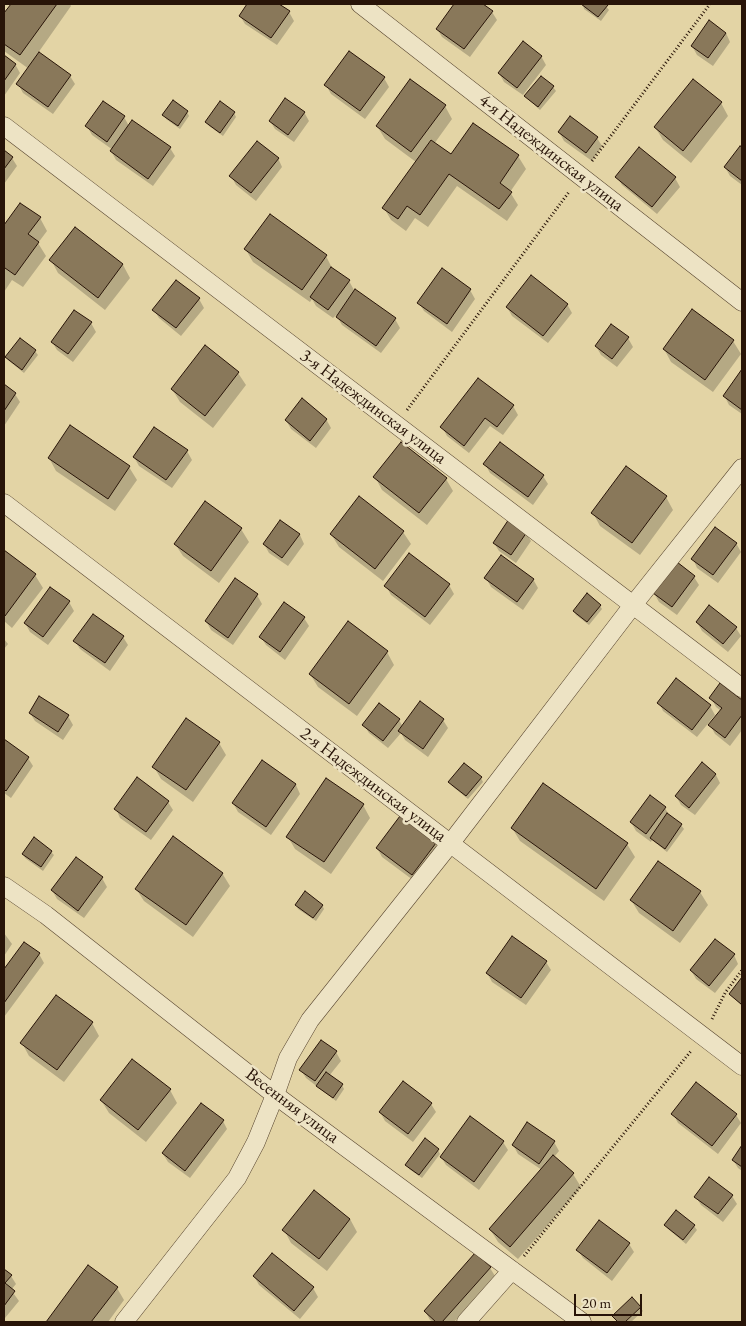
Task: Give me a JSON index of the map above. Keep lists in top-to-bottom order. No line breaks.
{"streets":{"street":["4-я Надеждинская улица","3-я Надеждинская улица","2-я Надеждинская улица","Весенняя улица"]},"scale_bar":"20 m"}
